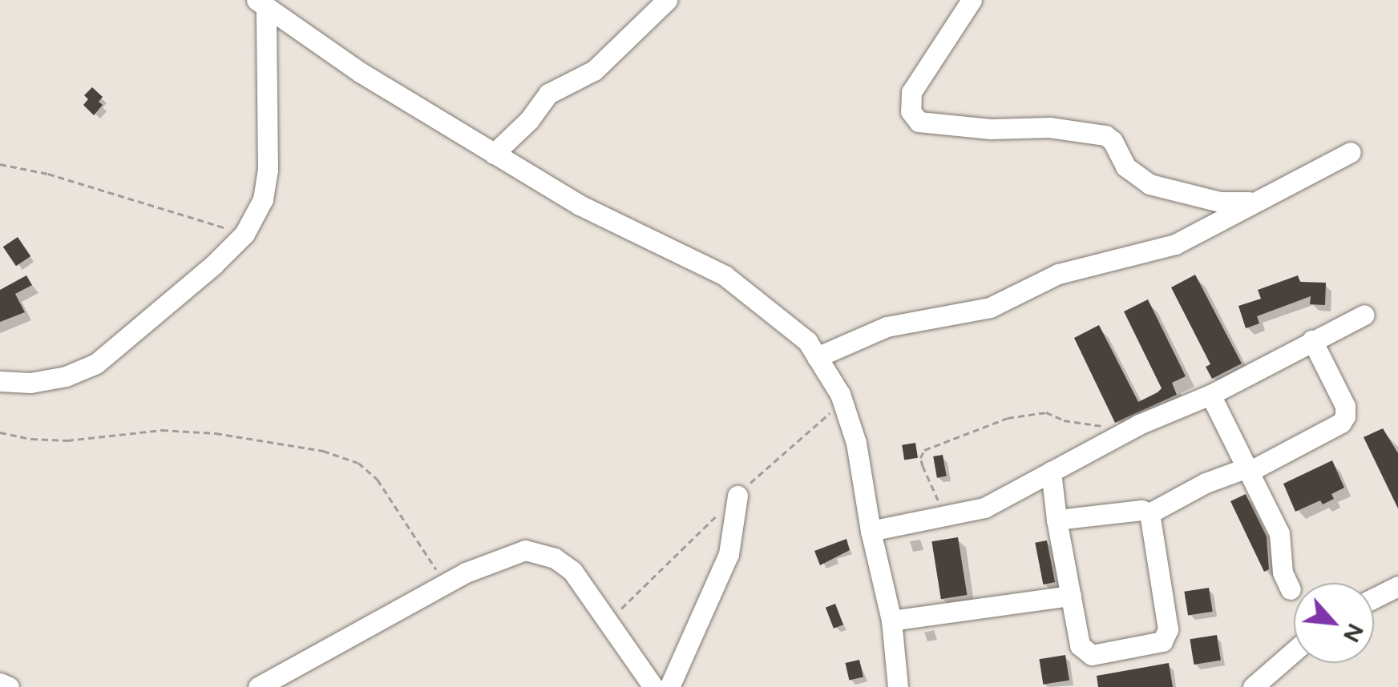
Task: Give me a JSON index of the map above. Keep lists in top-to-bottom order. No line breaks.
{"north":"bottom right"}
